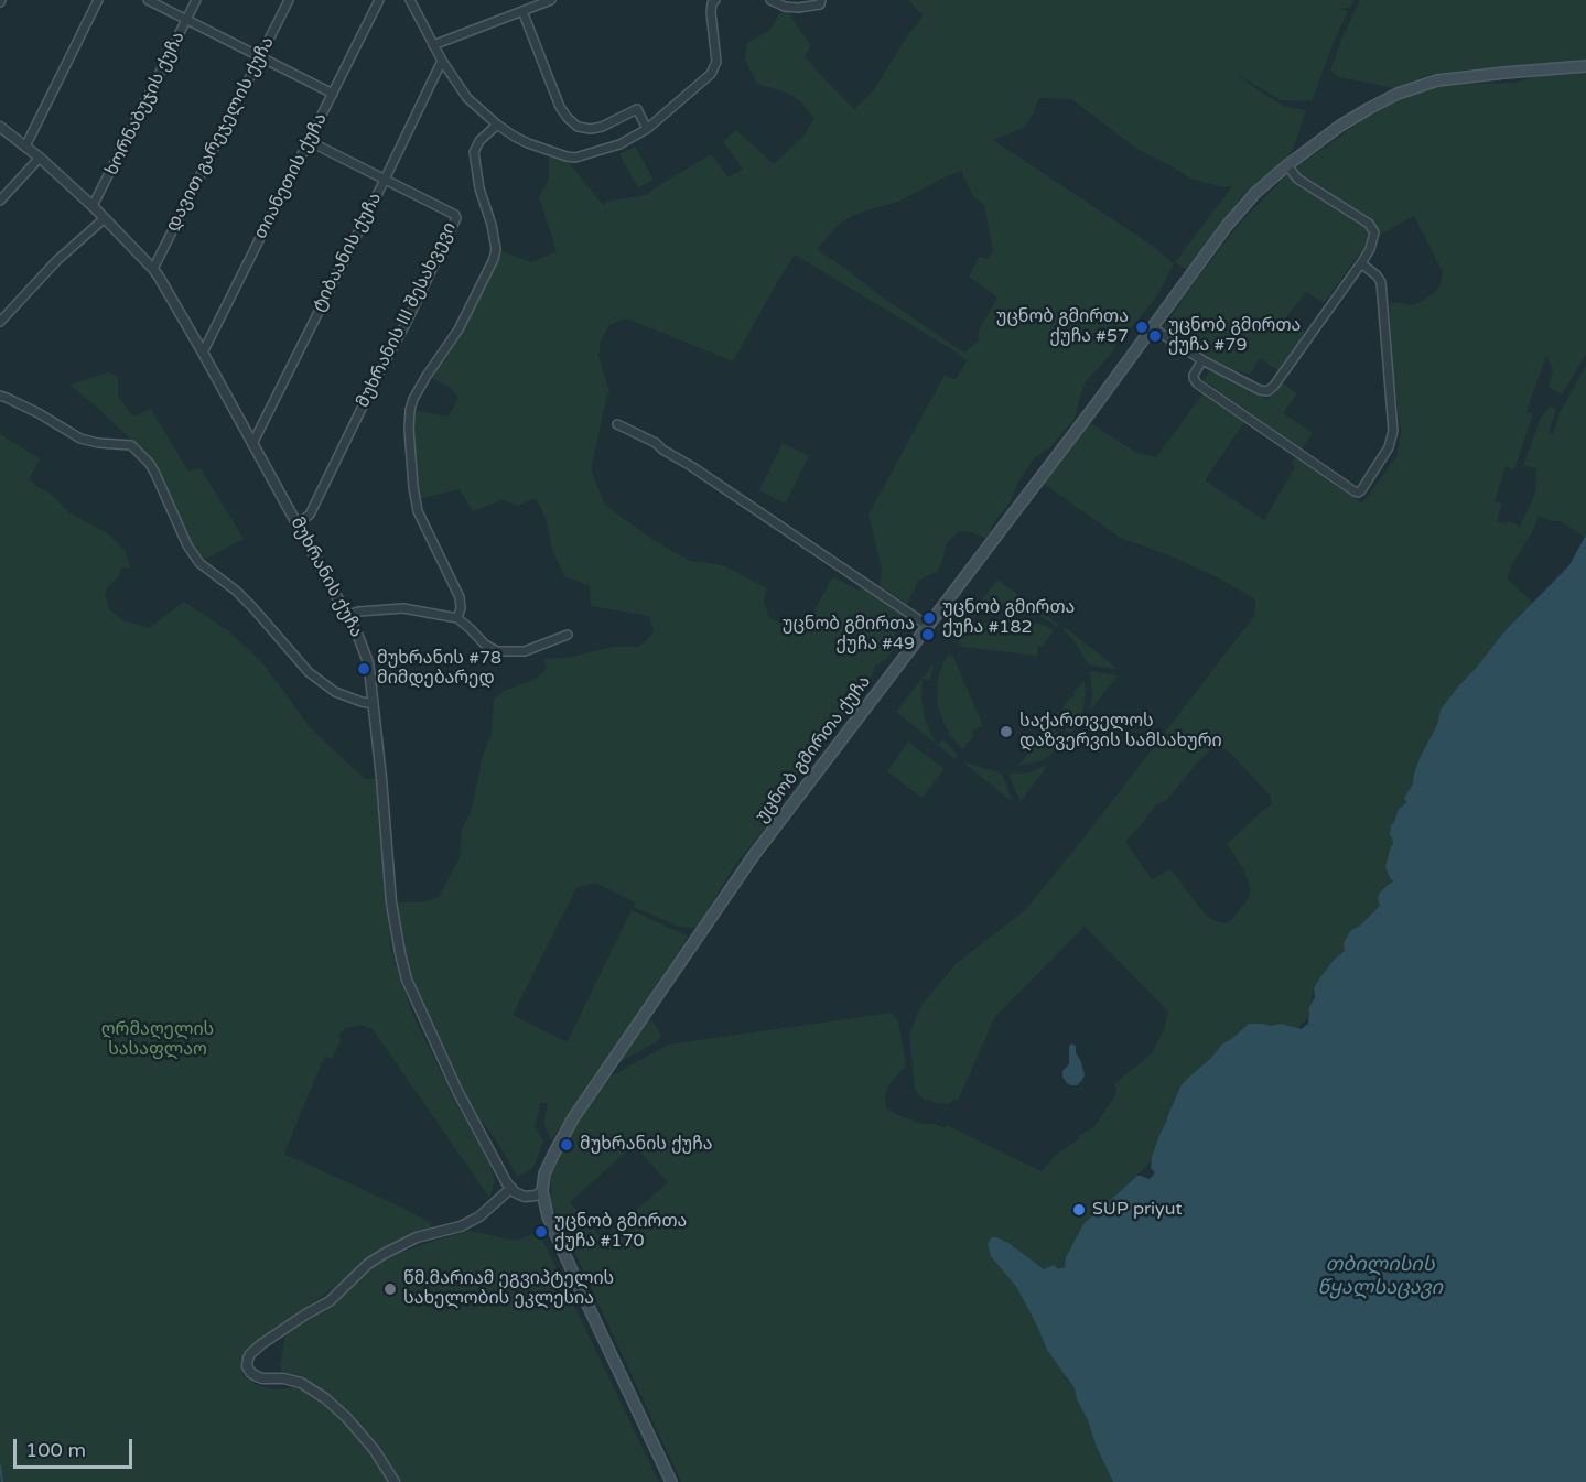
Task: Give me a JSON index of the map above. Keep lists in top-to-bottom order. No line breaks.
{"streets":{"main road":["უცნობ გმირთა ქუჩა"],"street":["ხორნაბუჯის ქუჩა","დავით გარეჯელის ქუჩა","თიანეთის ქუჩა","ტიბაანის ქუჩა","მუხრანის III შესახვევი","მუხრანის ქუჩა"]},"crossings":[["ხორნაბუჯის ქუჩა","მუხრანის ქუჩა"],["დავით გარეჯელის ქუჩა","მუხრანის ქუჩა"],["თიანეთის ქუჩა","მუხრანის III შესახვევი"],["თიანეთის ქუჩა","მუხრანის ქუჩა"],["ტიბაანის ქუჩა","მუხრანის III შესახვევი"],["ტიბაანის ქუჩა","მუხრანის ქუჩა"],["მუხრანის III შესახვევი","მუხრანის ქუჩა"]],"water":["თბილისის წყალსაცავი"],"parks":["ღრმაღელის სასაფლაო"],"places":["უცნობ გმირთა ქუჩა #57","უცნობ გმირთა ქუჩა #79","უცნობ გმირთა ქუჩა #182","უცნობ გმირთა ქუჩა #49","მუხრანის #78 მიმდებარედ","საქართველოს დაზვერვის სამსახური","მუხრანის ქუჩა","SUP priyut","უცნობ გმირთა ქუჩა #170","წმ.მარიამ ეგვიპტელის სახელობის ეკლესია"],"scale_bar":"100 m"}
